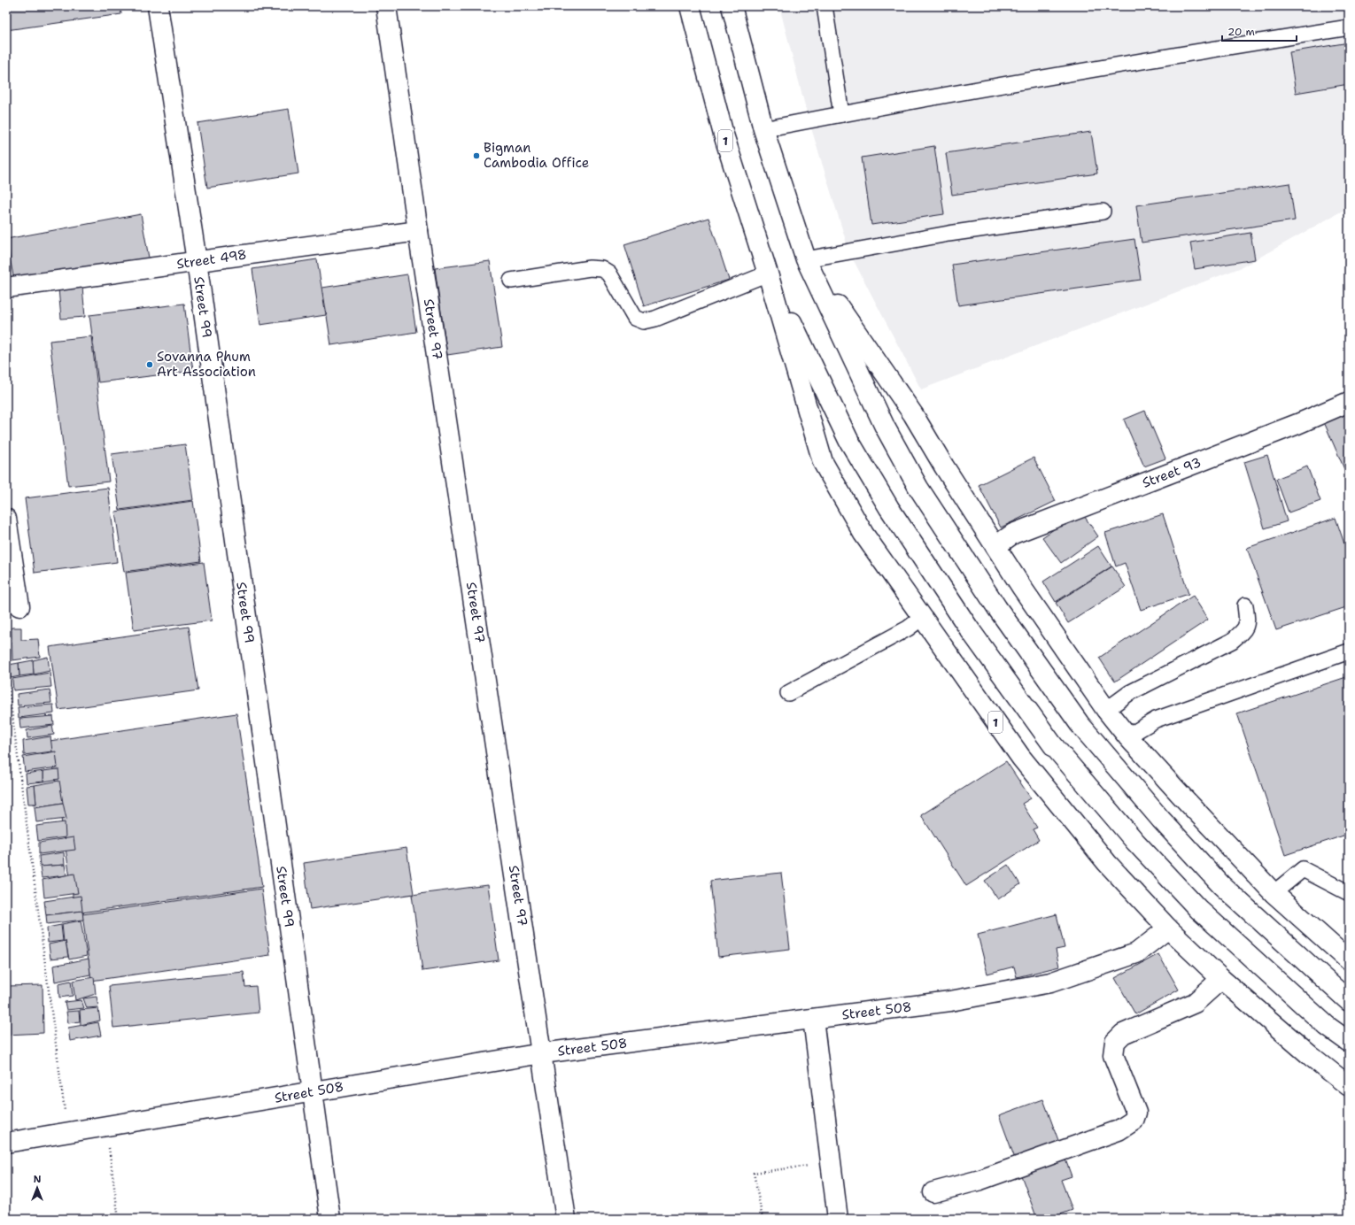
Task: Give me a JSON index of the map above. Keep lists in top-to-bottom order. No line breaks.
{"streets":{"main road":["1","Street 498","Street 99","Street 97","Street 93","Street 508"]},"crossings":[["1","Street 508"],["Street 498","Street 99"],["Street 498","Street 97"],["Street 99","Street 508"],["Street 97","Street 508"]],"places":["Bigman Cambodia Office","Sovanna Phum Art Association"],"scale_bar":"20 m","north":"top"}
